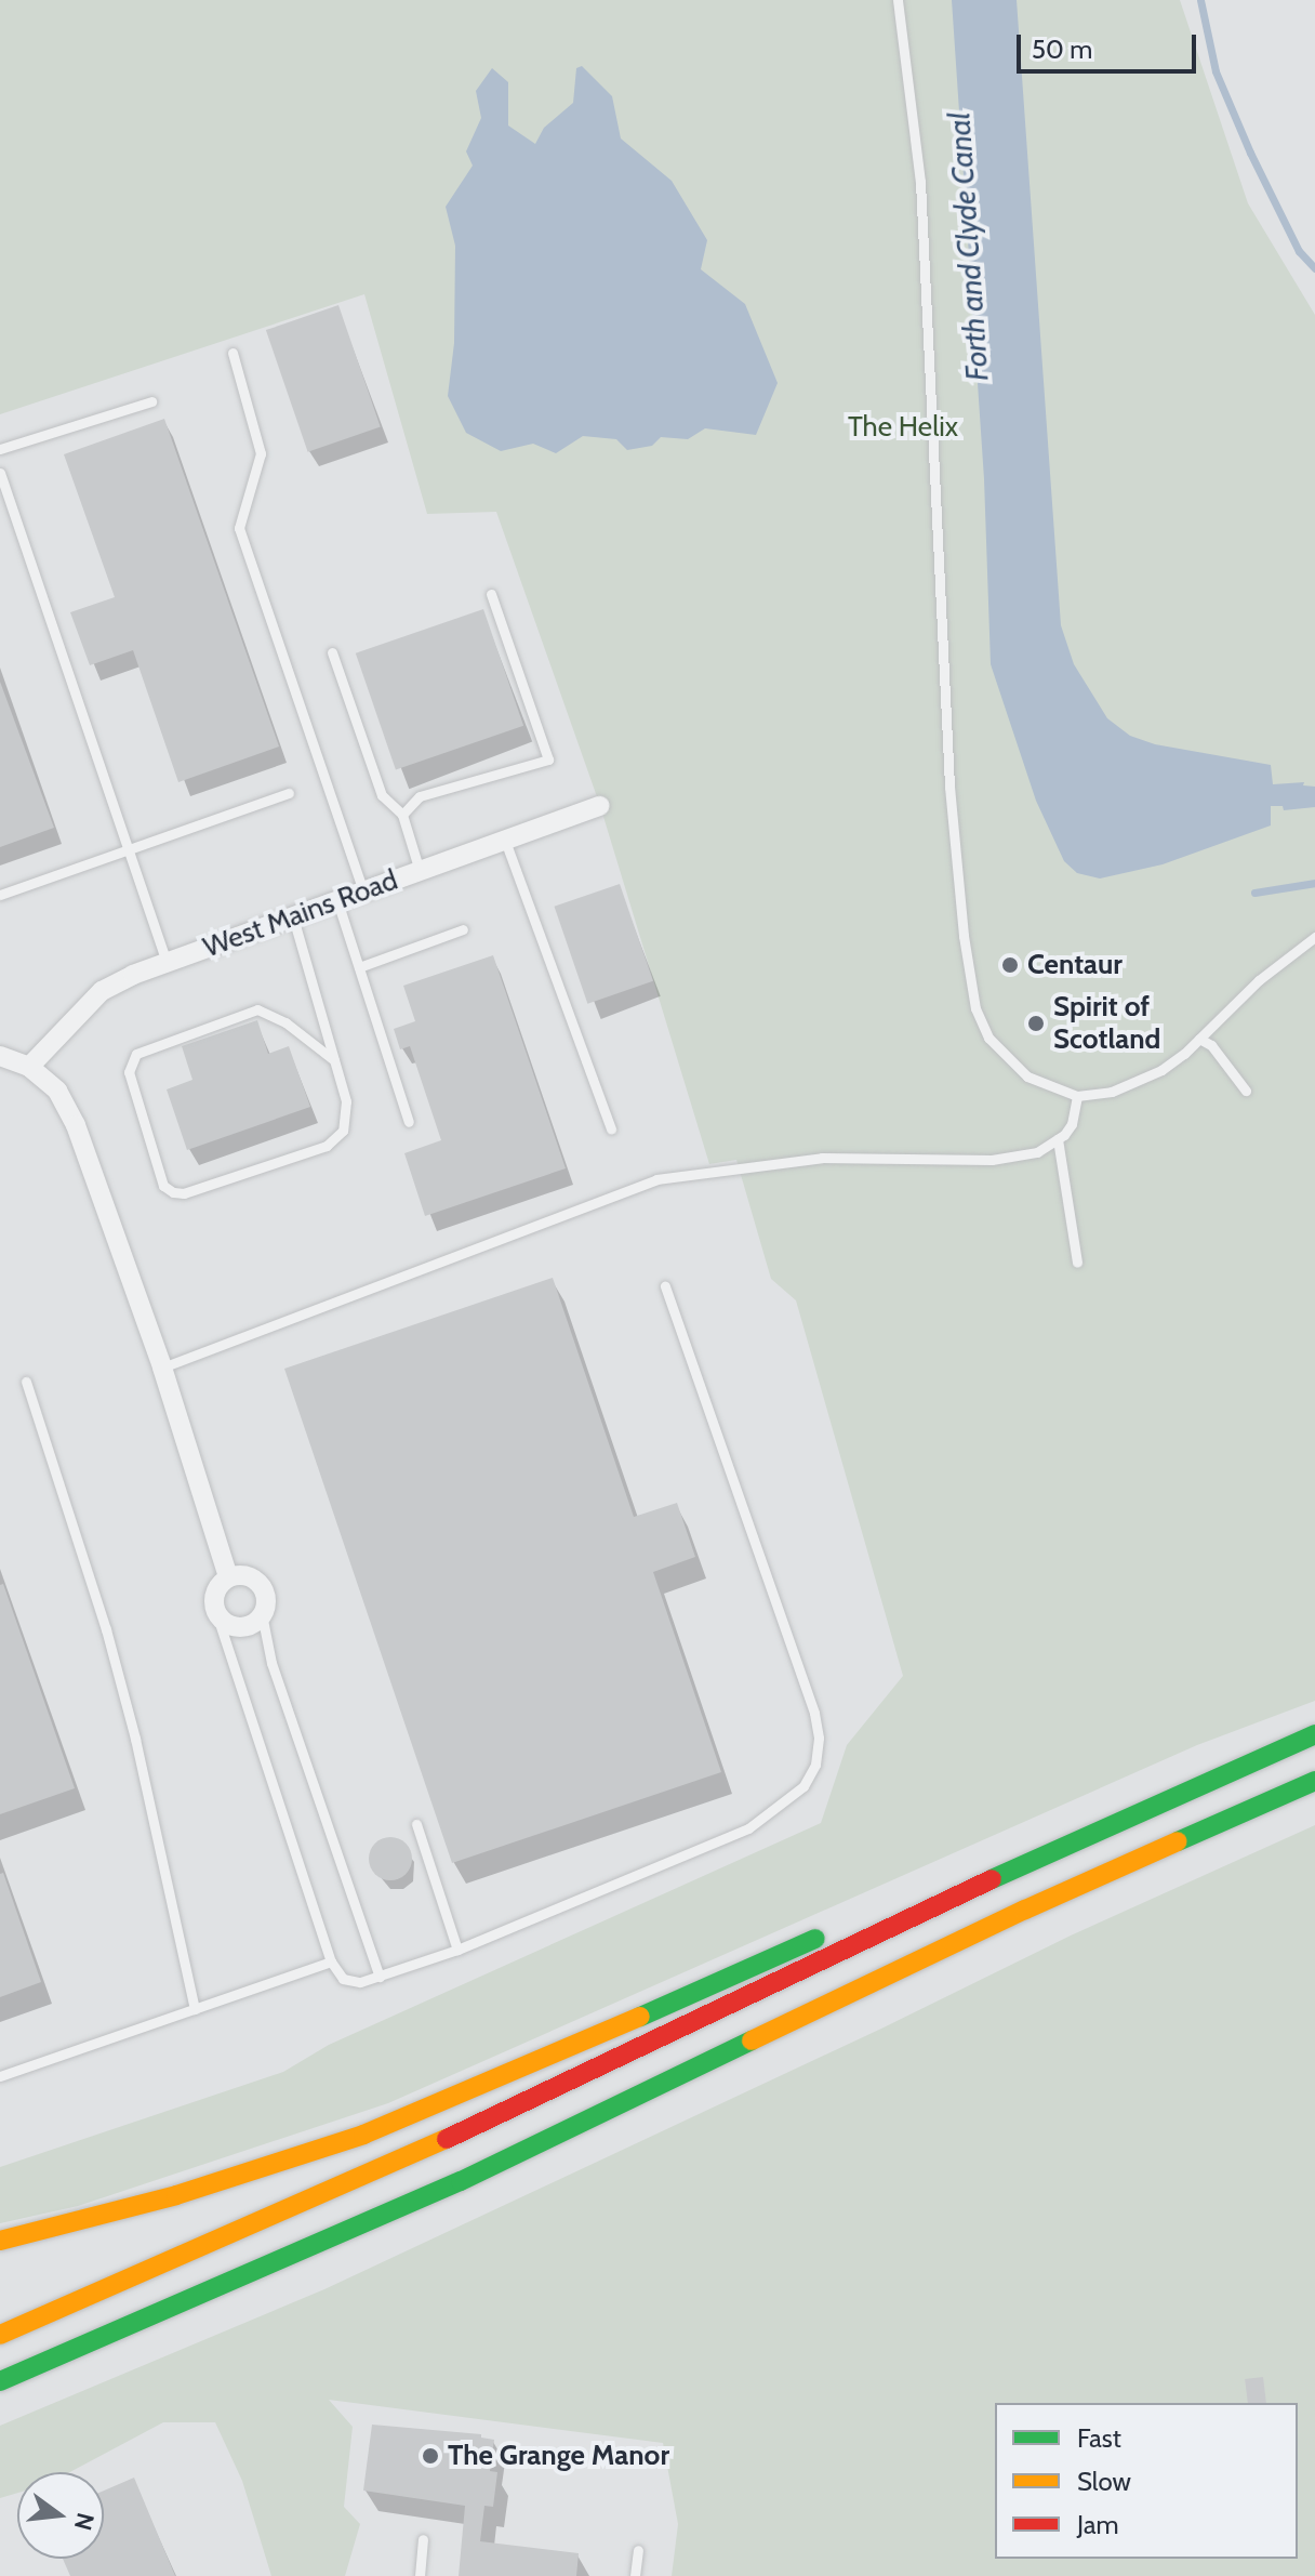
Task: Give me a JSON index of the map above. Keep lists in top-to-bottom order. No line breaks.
{"streets":{"street":["West Mains Road"]},"water":["Forth and Clyde Canal"],"parks":["The Helix"],"places":["Centaur","Spirit of Scotland","The Grange Manor"],"legend":["Fast","Slow","Jam"],"scale_bar":"50 m","north":"right"}
